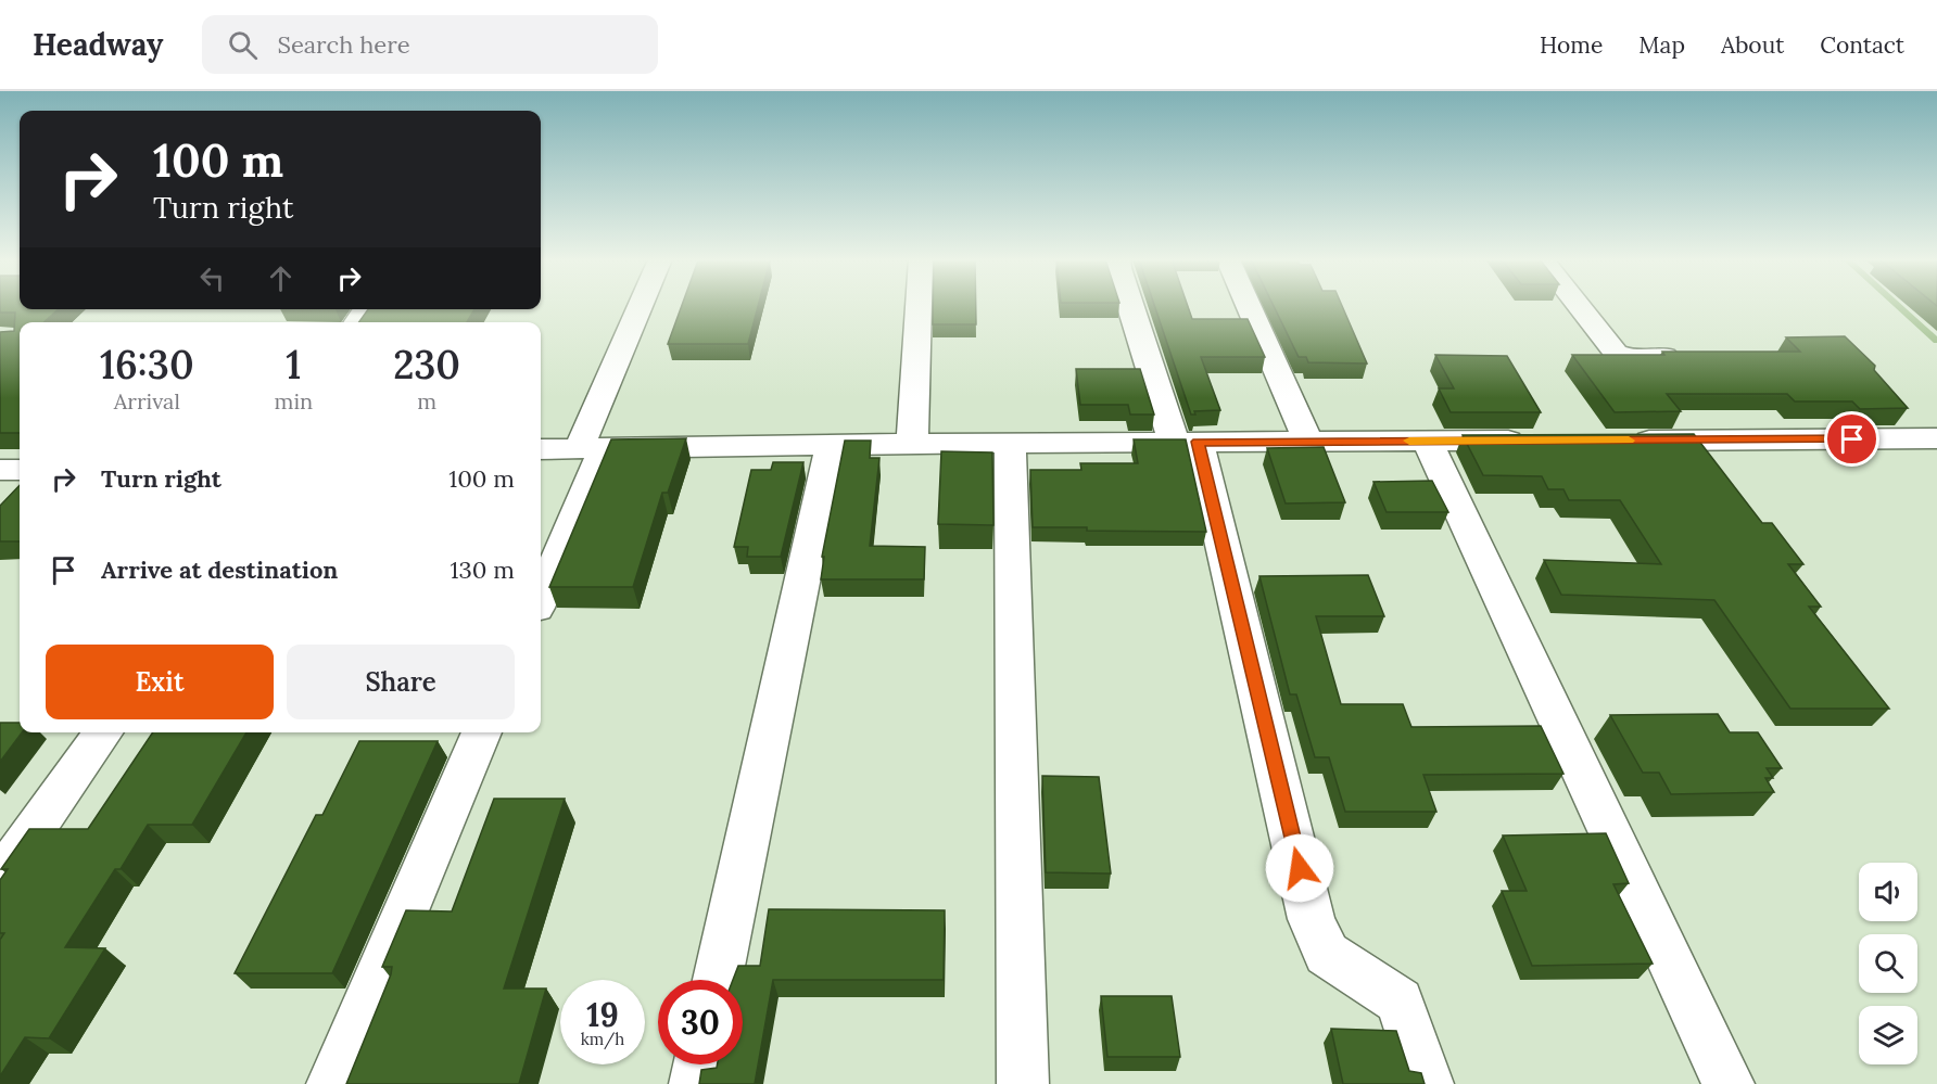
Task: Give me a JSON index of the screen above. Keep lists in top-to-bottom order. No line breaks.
{"page":{"header":"Headway","search":"Search here","nav":["Home","Map","About","Contact"],"turn":["100 m","Turn right"],"eta":["16:30","Arrival","1","min","230","m"],"list":[{"name":"Turn right","value":"100 m"},{"name":"Arrive at destination","value":"130 m"}],"buttons":["Exit","Share"],"speed":"19 km/h","limit":"30"}}
